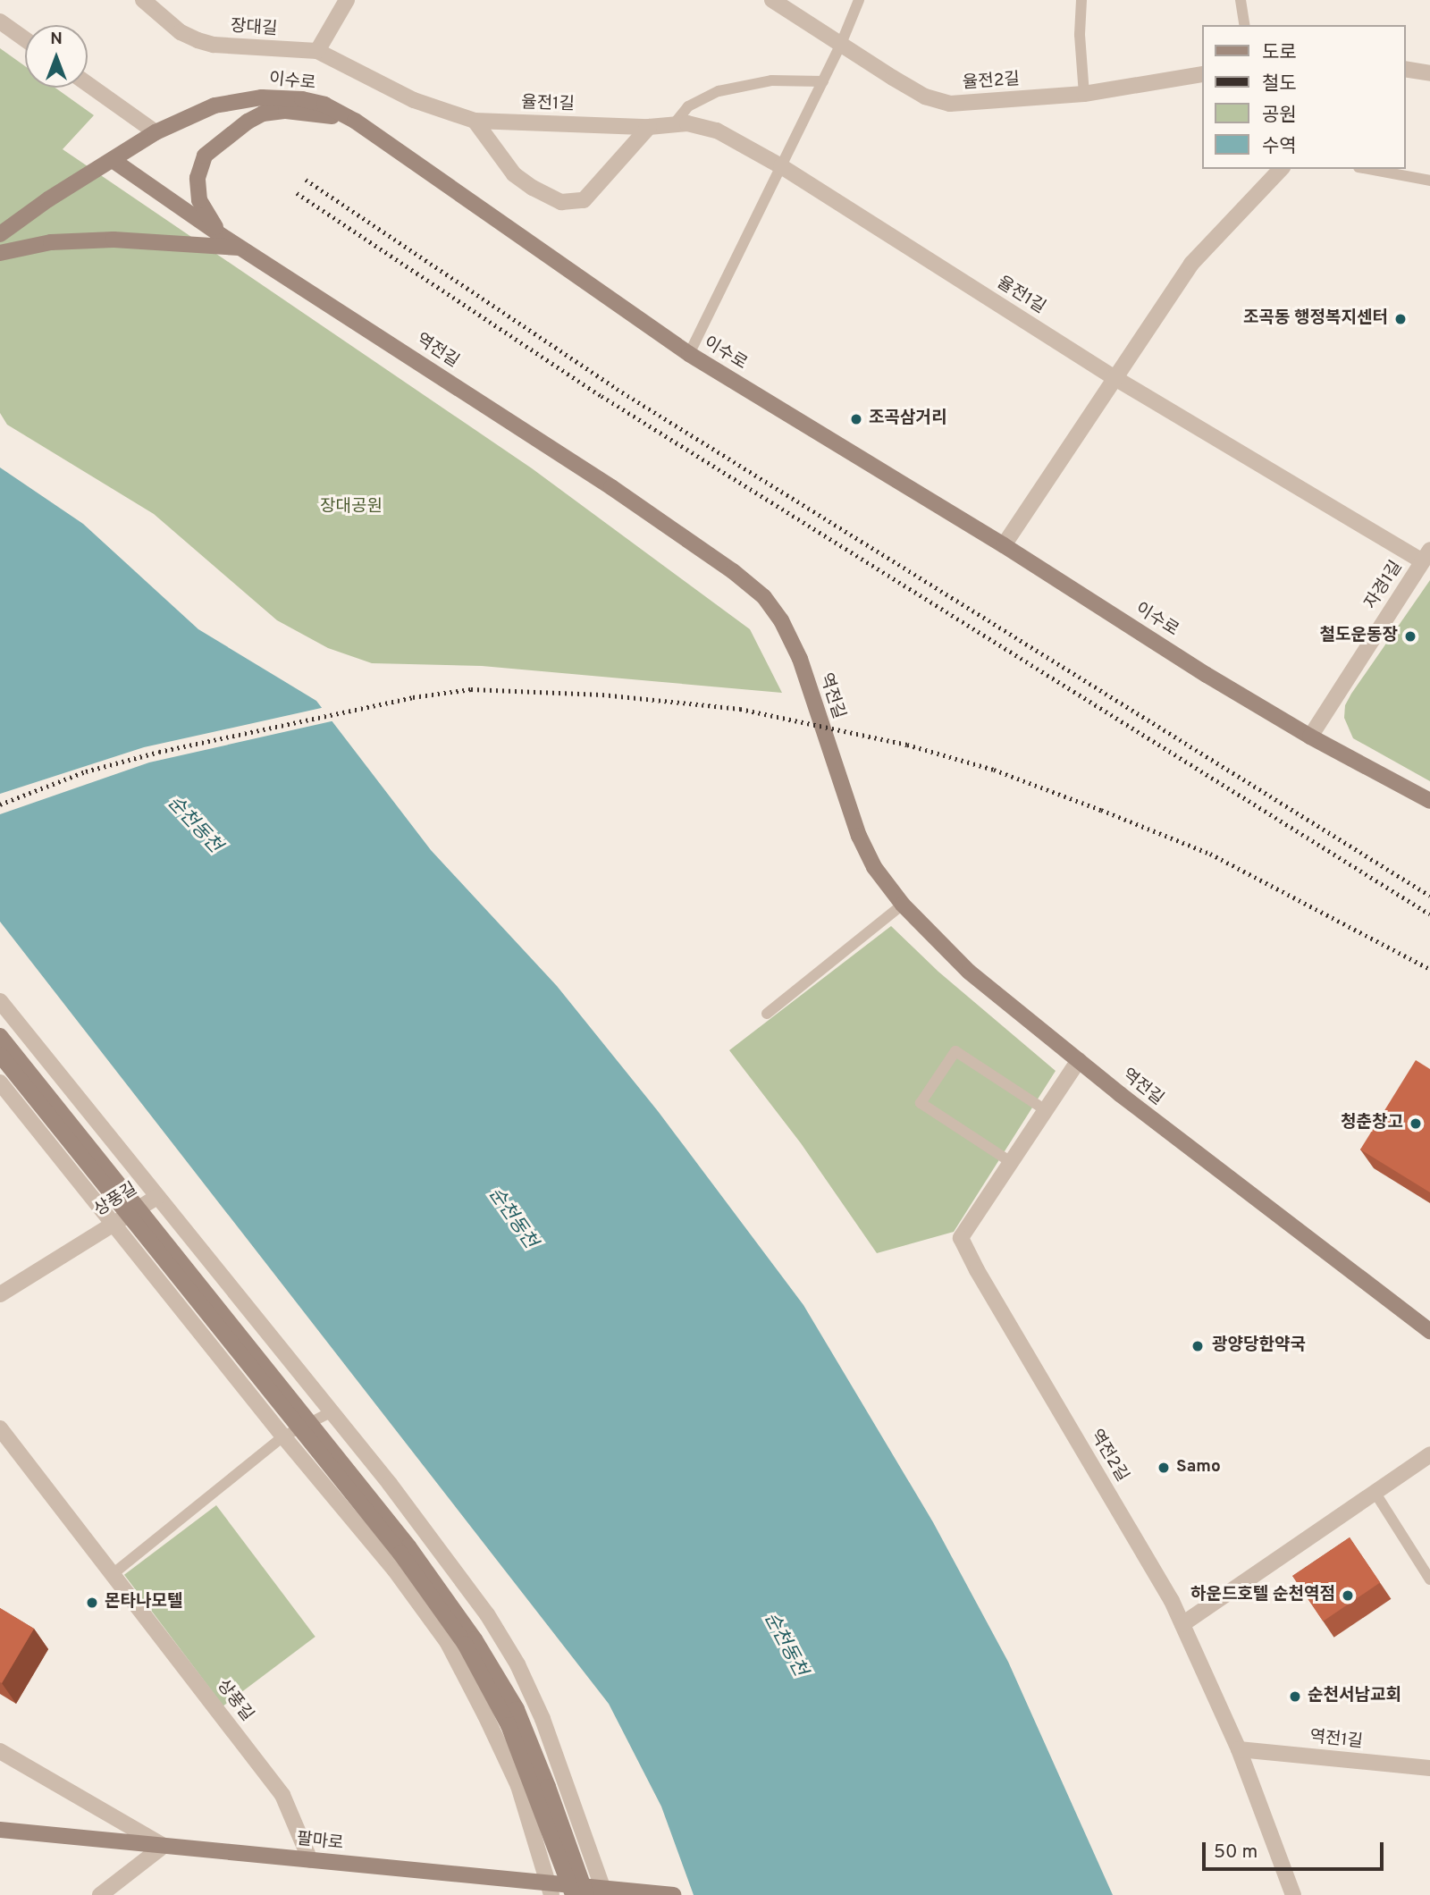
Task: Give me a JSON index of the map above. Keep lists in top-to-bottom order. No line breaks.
{"streets":{"main road":["이수로","역전길","팔마로"],"street":["장대길","율전2길","율전1길","자경1길","상풍길","역전2길","역전1길"]},"crossings":[["장대길","율전1길"],["이수로","역전길"],["이수로","자경1길"],["율전1길","자경1길"],["역전길","역전2길"],["상풍길","팔마로"],["역전2길","역전1길"]],"water":["순천동천"],"parks":["장대공원"],"places":["조곡동 행정복지센터","조곡삼거리","철도운동장","청춘창고","광양당한약국","Samo","하운드호텔 순천역점","몬타나모텔","순천서남교회"],"legend":["도로","철도","공원","수역"],"scale_bar":"50 m","north":"top"}
